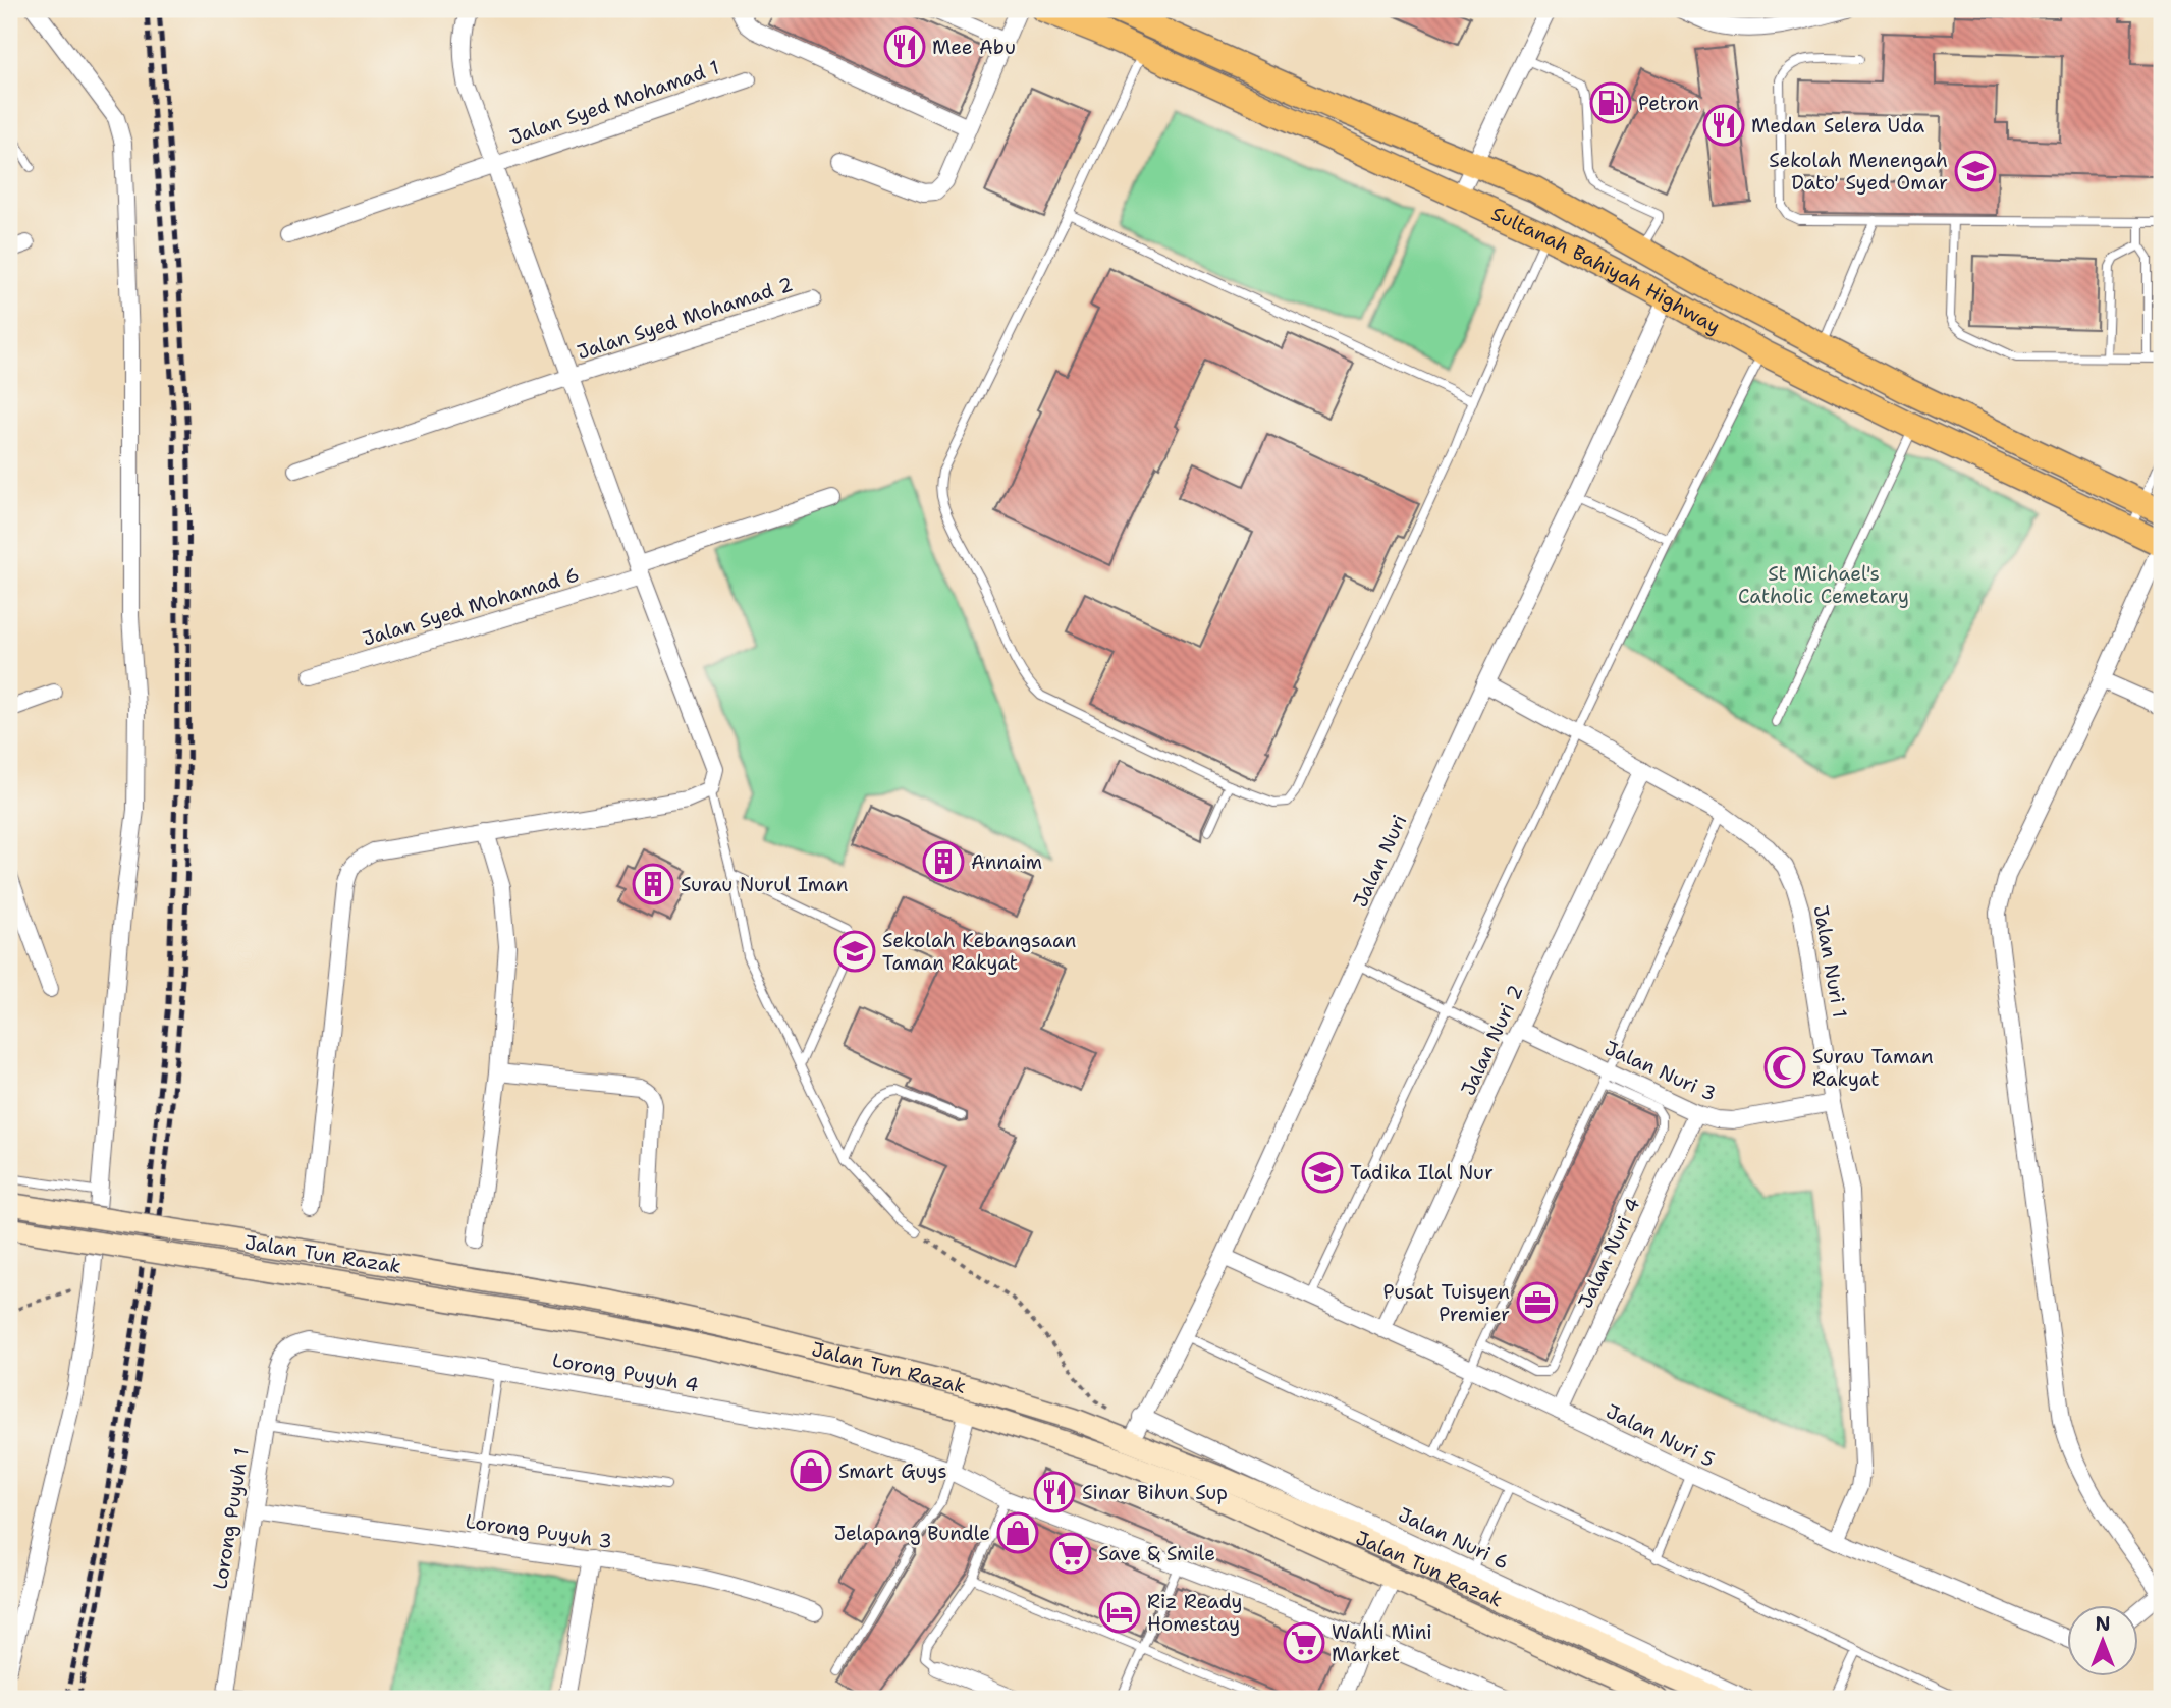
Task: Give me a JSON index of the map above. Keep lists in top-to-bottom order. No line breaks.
{"streets":{"main road":["Sultanah Bahiyah Highway","Jalan Tun Razak"],"street":["Jalan Syed Mohamad 1","Jalan Syed Mohamad 2","Jalan Syed Mohamad 6","Jalan Nuri","Jalan Nuri 1","Jalan Nuri 2","Jalan Nuri 3","Jalan Nuri 4","Lorong Puyuh 4","Jalan Nuri 5","Lorong Puyuh 1","Lorong Puyuh 3","Jalan Nuri 6"]},"crossings":[["Sultanah Bahiyah Highway","Jalan Nuri"],["Jalan Nuri","Jalan Nuri 1"],["Jalan Nuri","Jalan Tun Razak"],["Jalan Nuri","Jalan Nuri 5"],["Jalan Nuri","Jalan Nuri 6"],["Jalan Nuri 1","Jalan Nuri 2"],["Jalan Nuri 1","Jalan Nuri 3"],["Jalan Nuri 1","Jalan Nuri 5"],["Jalan Nuri 2","Jalan Nuri 3"],["Jalan Nuri 2","Jalan Nuri 5"],["Jalan Nuri 3","Jalan Nuri 4"],["Jalan Nuri 4","Jalan Nuri 5"],["Jalan Tun Razak","Jalan Nuri 6"],["Lorong Puyuh 4","Lorong Puyuh 1"],["Lorong Puyuh 1","Lorong Puyuh 3"]],"parks":["St Michael's Catholic Cemetary"],"places":{"restaurant":["Mee Abu","Medan Selera Uda","Sinar Bihun Sup"],"fuel station":["Petron"],"school or university":["Sekolah Menengah Dato' Syed Omar","Sekolah Kebangsaan Taman Rakyat","Tadika Ilal Nur"],"building":["Annaim","Surau Nurul Iman"],"mosque":["Surau Taman Rakyat"],"office":["Pusat Tuisyen Premier"],"shop":["Smart Guys","Jelapang Bundle"],"supermarket":["Save & Smile","Wahli Mini Market"],"hotel":["Riz Ready Homestay"]},"north":"top"}
